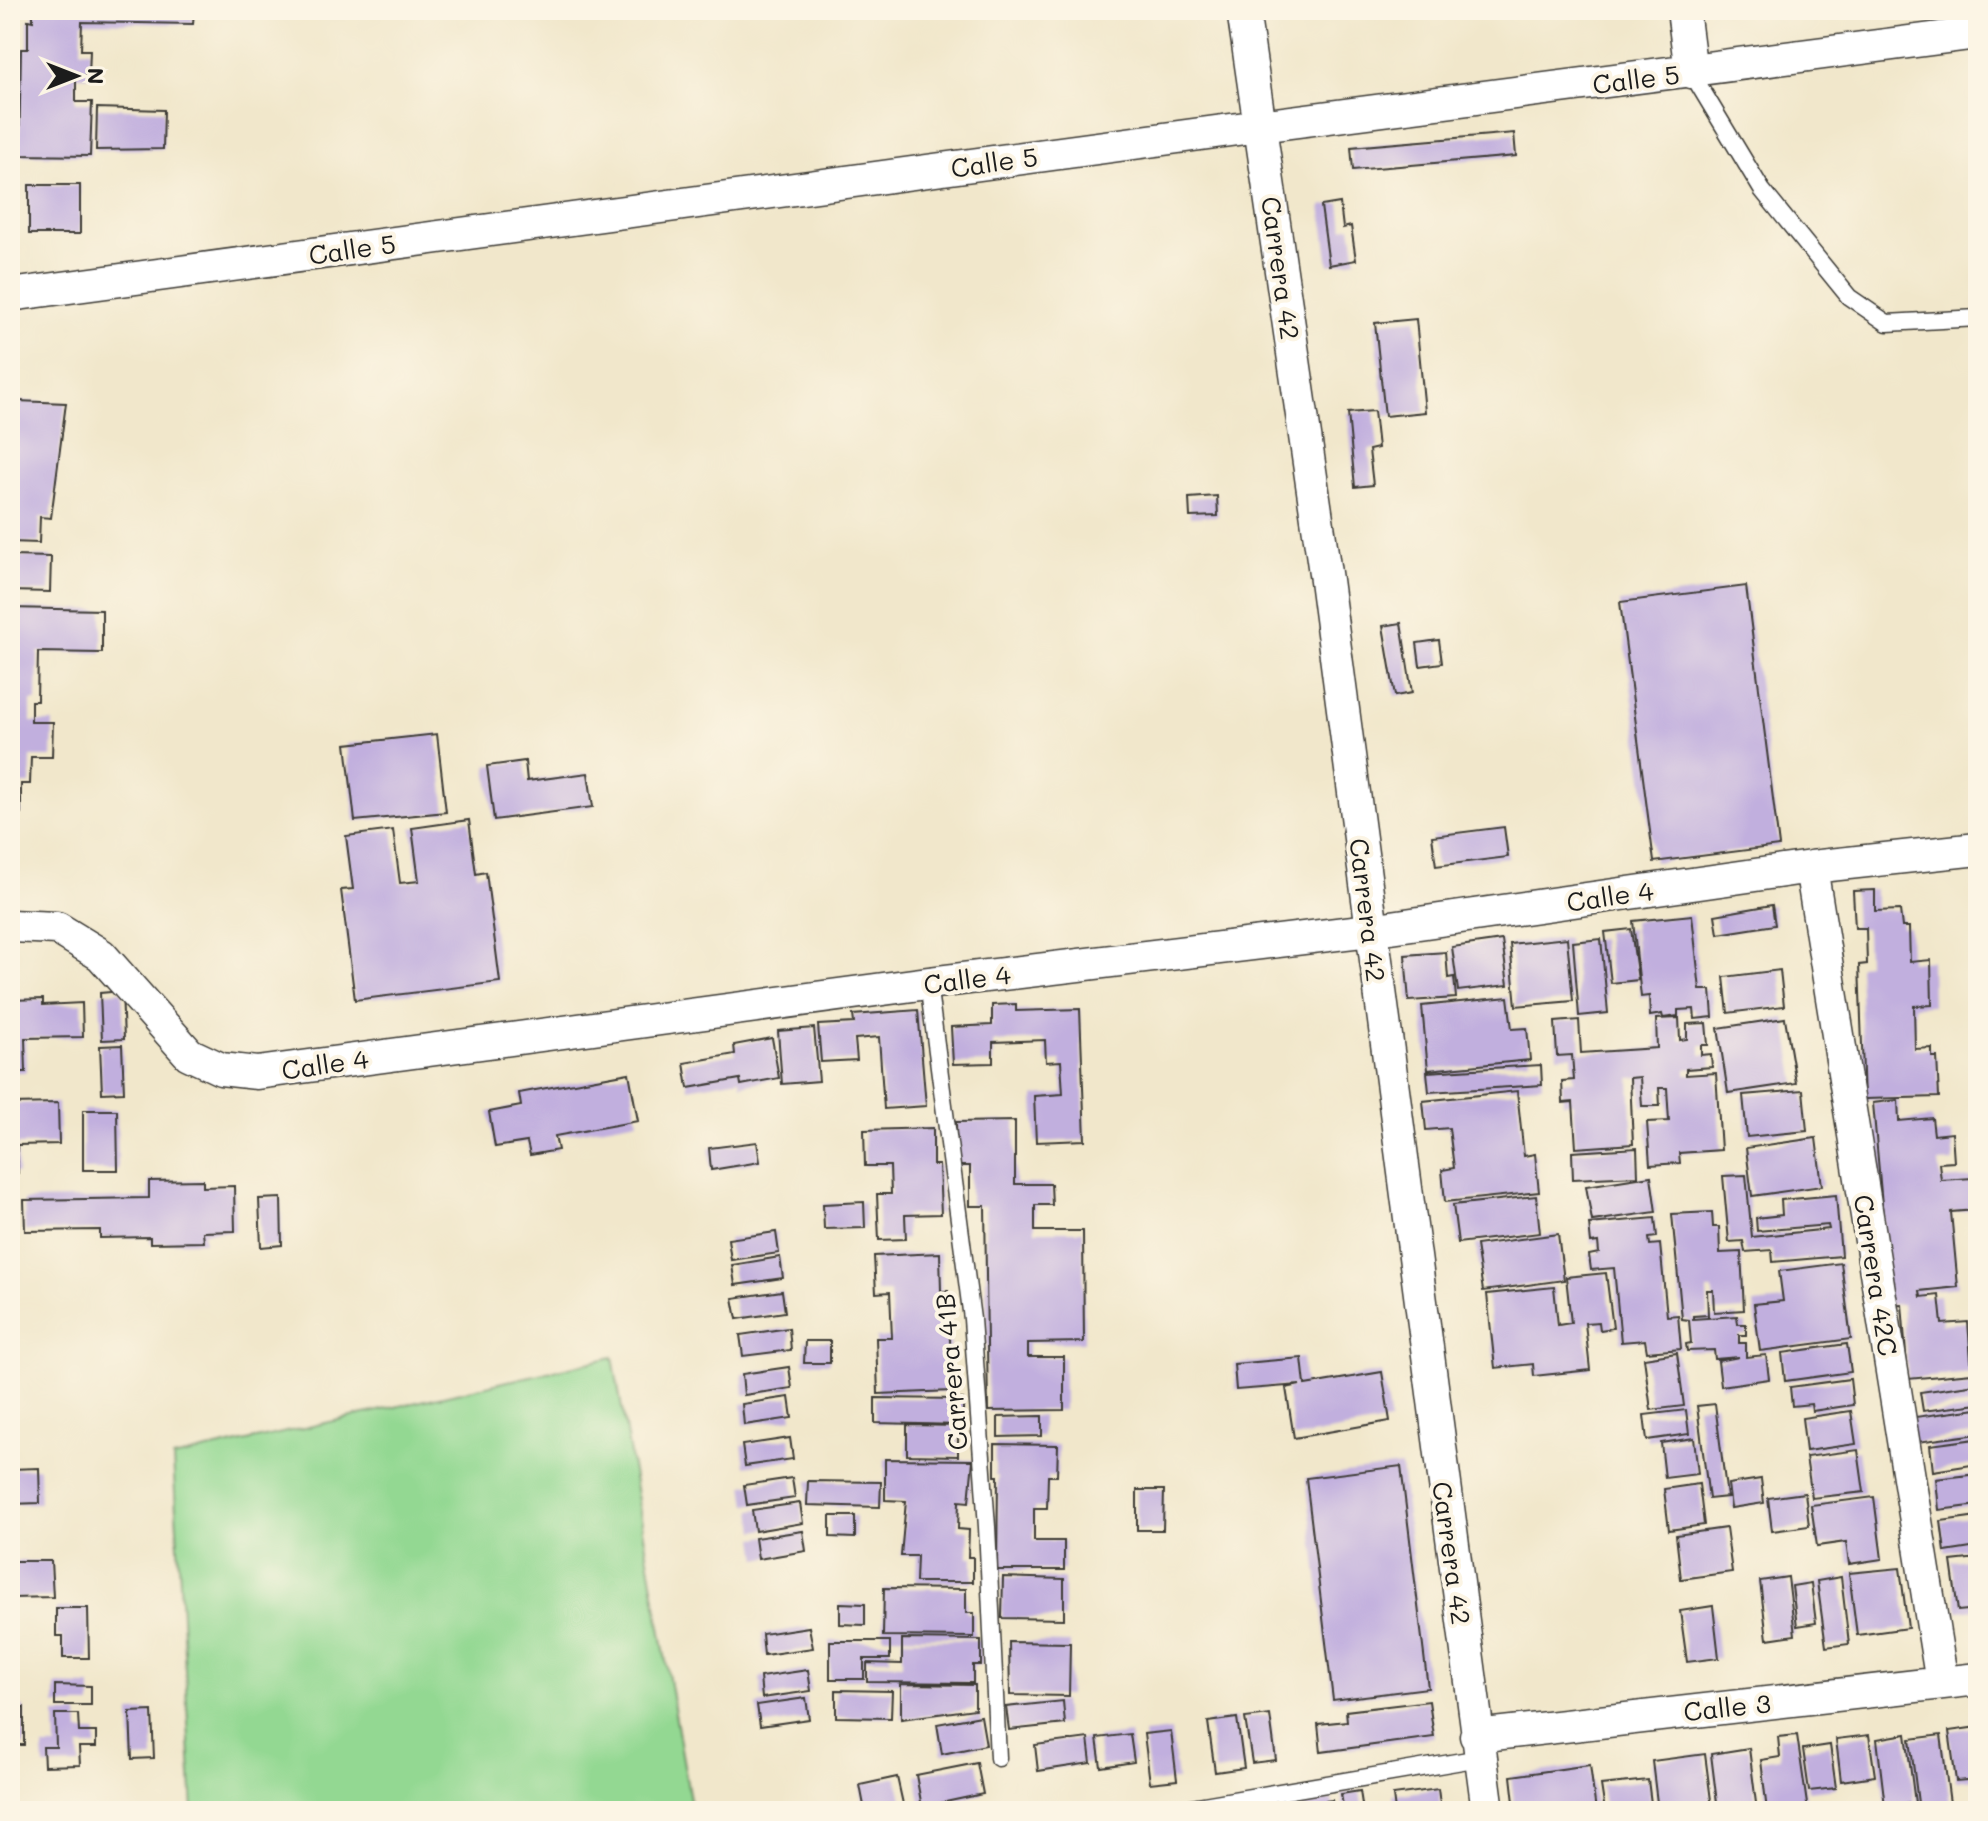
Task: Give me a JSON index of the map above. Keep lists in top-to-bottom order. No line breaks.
{"streets":{"street":["Calle 5","Carrera 42","Calle 4","Carrera 42C","Calle 3"],"lane":["Carrera 41B"]},"crossings":[["Calle 5","Carrera 42"],["Carrera 42","Calle 4"],["Carrera 42","Calle 3"],["Calle 4","Carrera 42C"],["Calle 4","Carrera 41B"],["Carrera 42C","Calle 3"]],"north":"right"}
